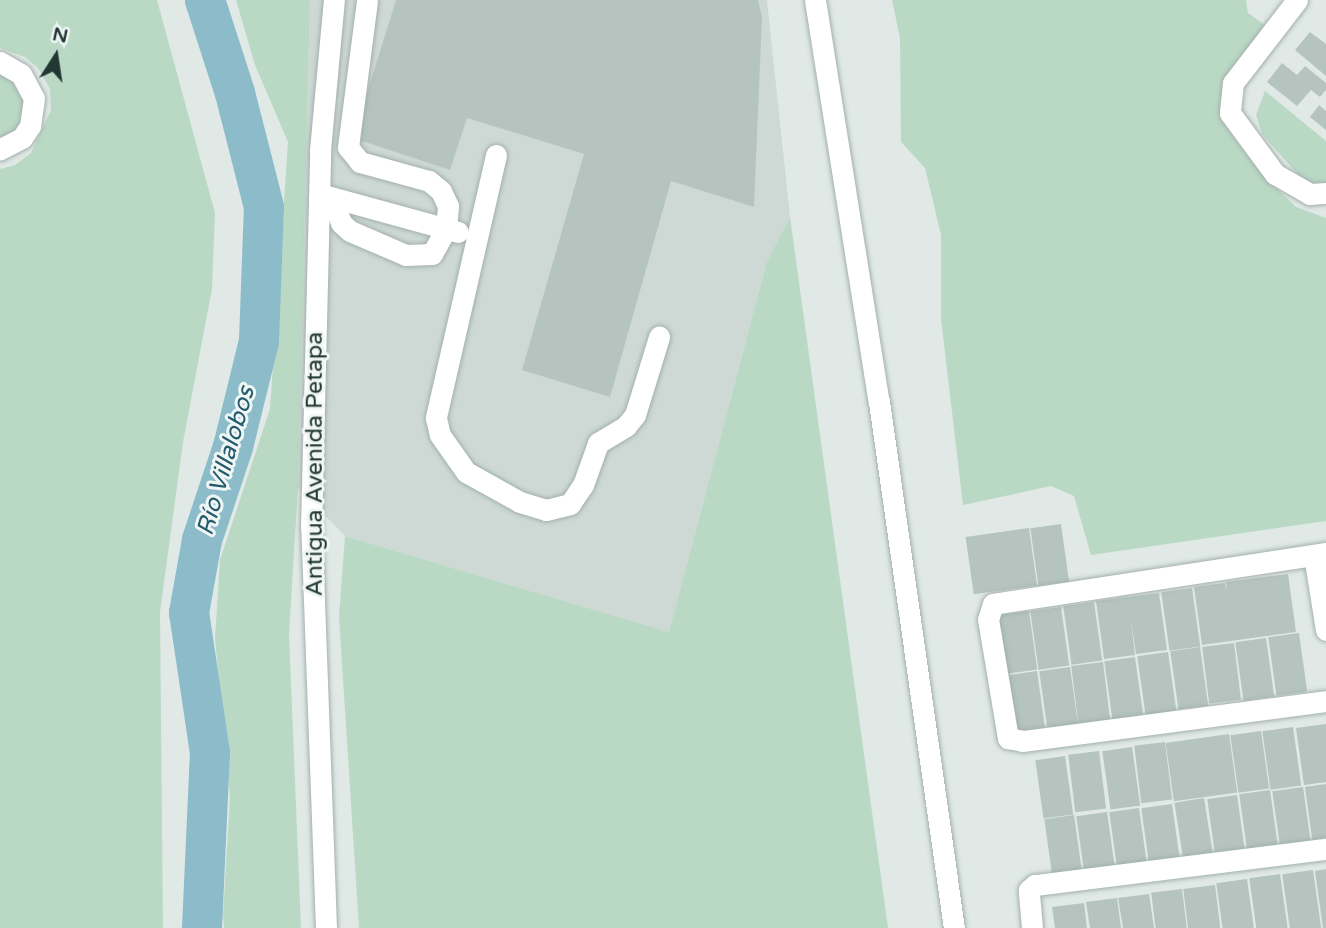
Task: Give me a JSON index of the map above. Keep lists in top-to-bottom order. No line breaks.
{"streets":{"street":["Antigua Avenida Petapa"]},"water":["Río Villalobos"],"north":"top"}
